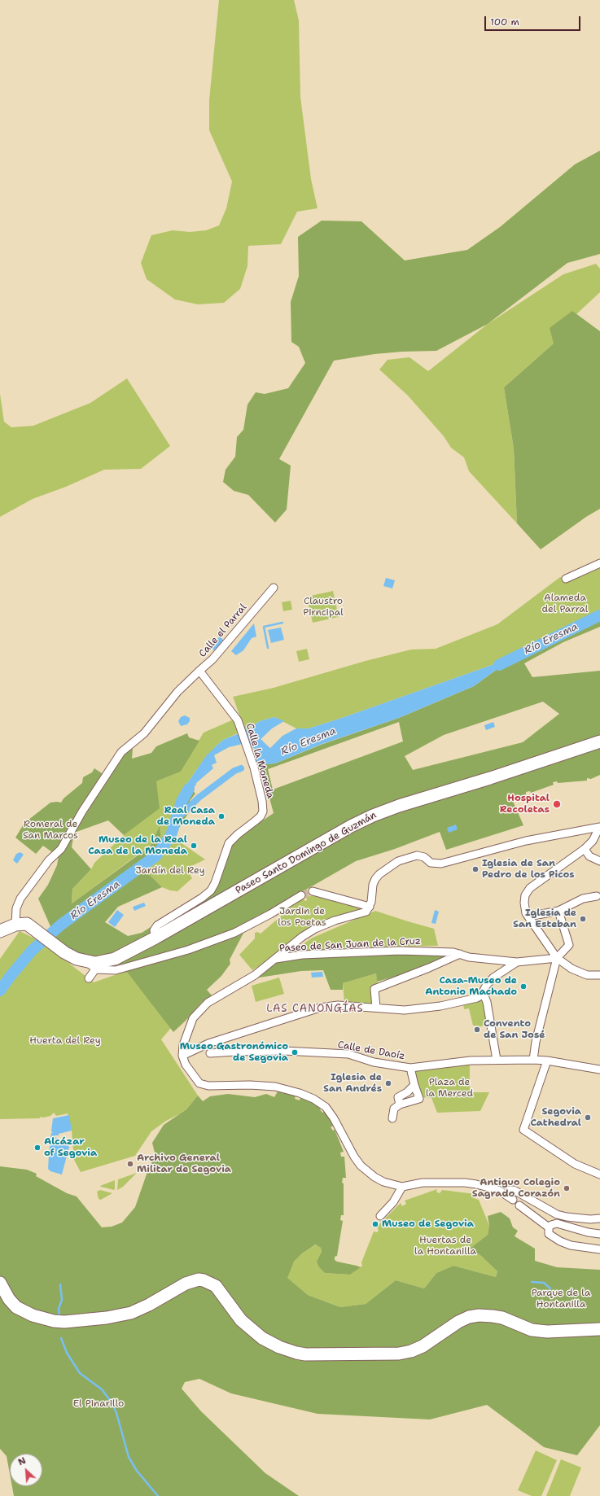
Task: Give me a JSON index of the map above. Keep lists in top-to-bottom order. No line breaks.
{"streets":{"main road":["Paseo Santo Domingo de Guzmán"],"street":["Calle el Parral","Calle la Moneda","Paseo de San Juan de la Cruz","Calle de Daoíz"]},"crossings":[["Calle el Parral","Calle la Moneda"],["Calle la Moneda","Paseo Santo Domingo de Guzmán"]],"districts":["LAS CANONGÍAS"],"water":["Río Eresma"],"parks":["Alameda del Parral","Claustro Pirncipal","Romeral de San Marcos","Jardín del Rey","Jardin de los Poetas","Huerta del Rey","Plaza de la Merced","Huertas de la Hontanilla","Parque de la Hontanilla","El Pinarillo"],"places":["Hospital Recoletas","Real Casa de Moneda","Museo de la Real Casa de la Moneda","Iglesia de San Pedro de los Picos","Iglesia de San Esteban","Casa-Museo de Antonio Machado","Convento de San José","Museo Gastronómico de Segovia","Iglesia de San Andrés","Segovia Cathedral","Alcázar of Segovia","Archivo General Militar de Segovia","Antiguo Colegio Sagrado Corazón","Museo de Segovia"],"scale_bar":"100 m","north":"top left"}
